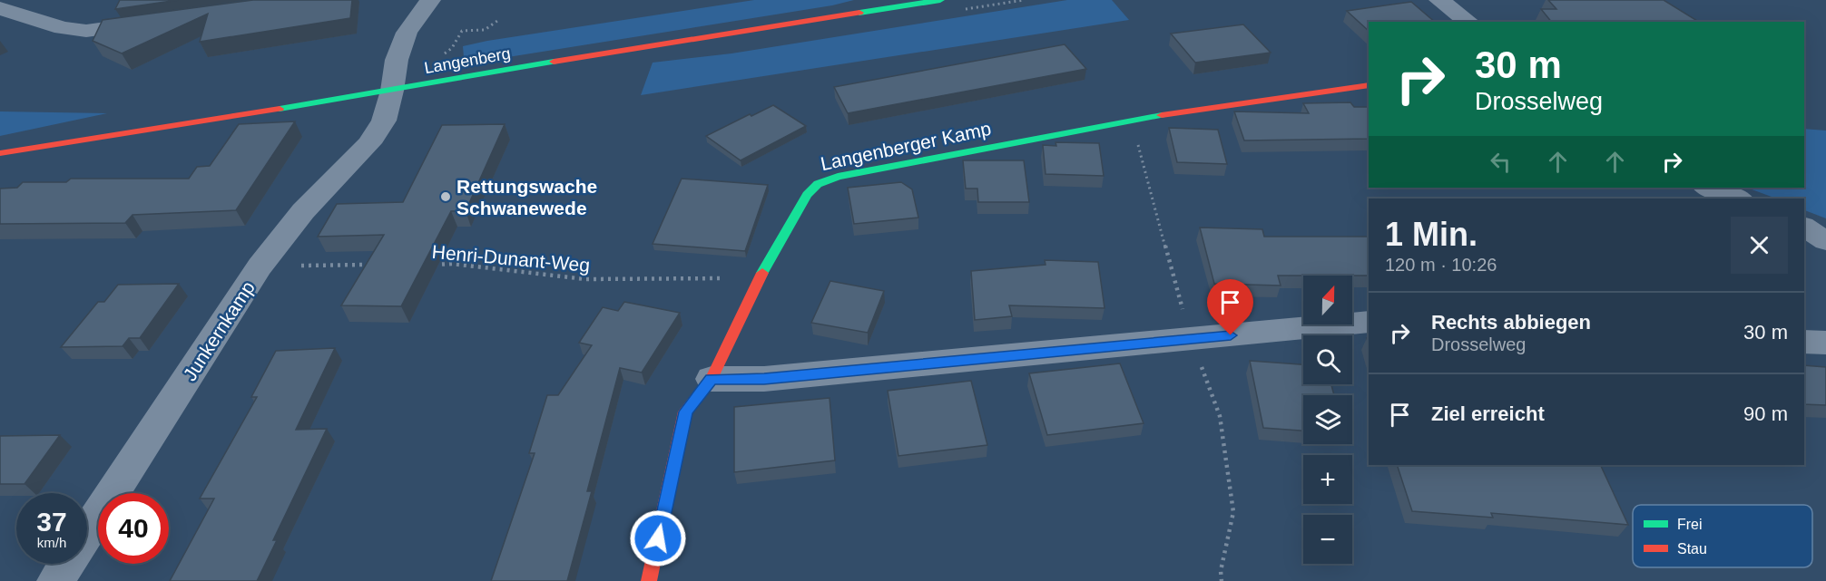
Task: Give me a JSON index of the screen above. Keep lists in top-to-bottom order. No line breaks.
{"streets":{"street":["Langenberg","Langenberger Kamp","Junkernkamp"],"path":["Henri-Dunant-Weg"]},"crossings":[["Langenberg","Junkernkamp"],["Langenberger Kamp","Henri-Dunant-Weg"]],"places":["Rettungswache Schwanewede"],"legend":["Frei","Stau"],"north":"top","page":{"turn":["30 m","Drosselweg"],"heading":["1 Min.","120 m · 10:26"],"map_buttons":["+","−"],"list":[{"name":"Rechts abbiegen","note":"Drosselweg","value":"30 m"},{"name":"Ziel erreicht","value":"90 m"}],"speed":"37 km/h","limit":"40"}}
